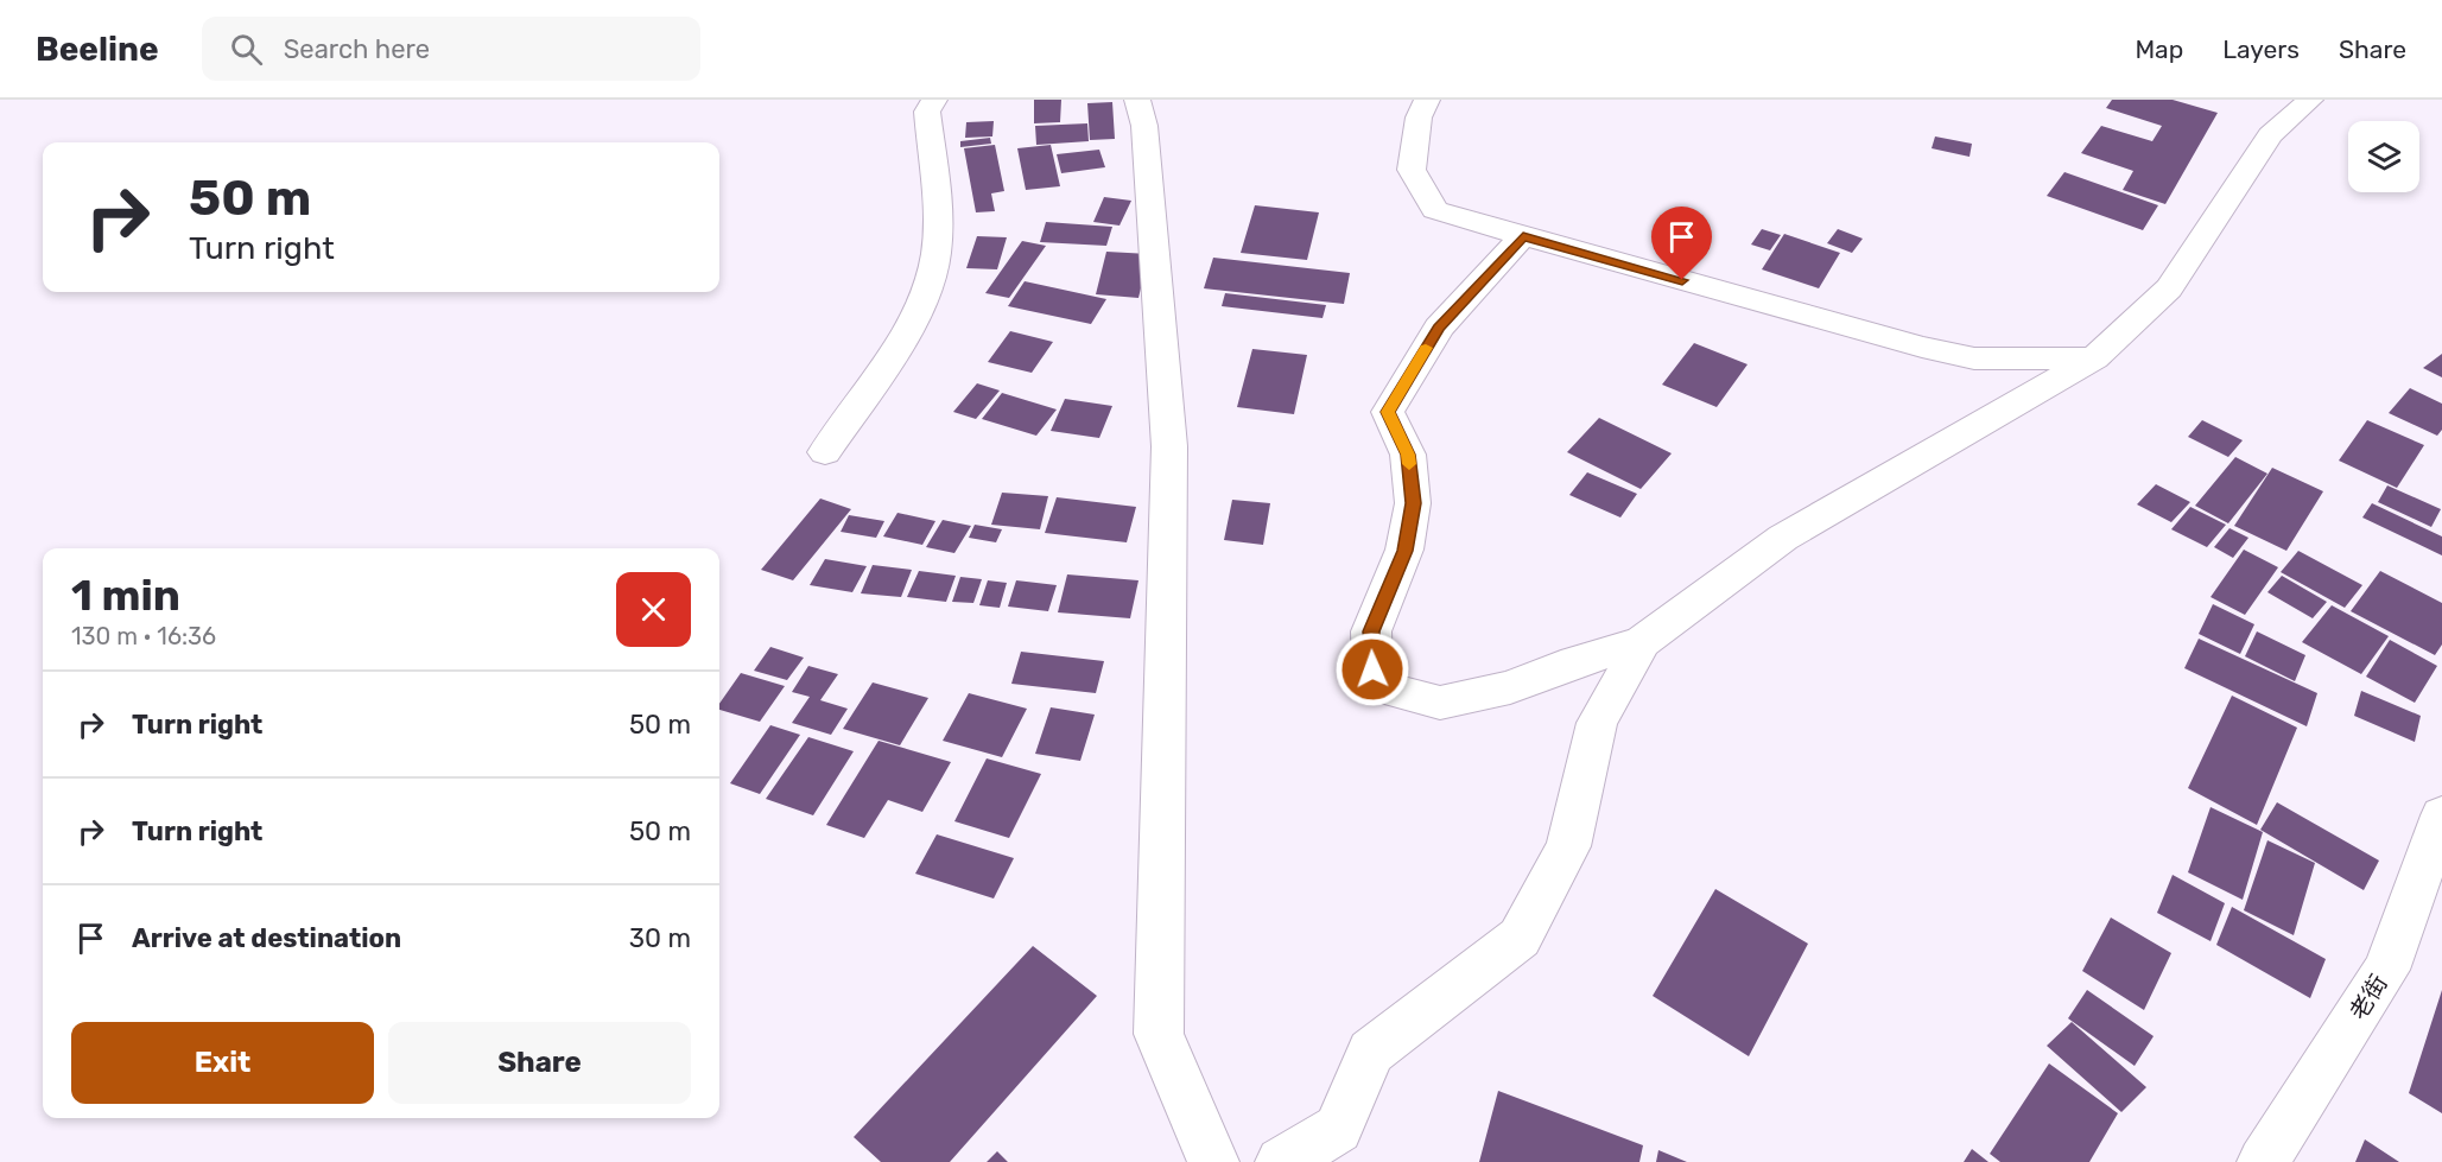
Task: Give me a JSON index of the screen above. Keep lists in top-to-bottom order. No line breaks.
{"streets":{"street":["老街"]},"page":{"header":"Beeline","search":"Search here","nav":["Map","Layers","Share"],"turn":["50 m","Turn right"],"heading":["1 min","130 m · 16:36"],"list":[{"name":"Turn right","value":"50 m"},{"name":"Turn right","value":"50 m"},{"name":"Arrive at destination","value":"30 m"}],"buttons":["Exit","Share"]}}
